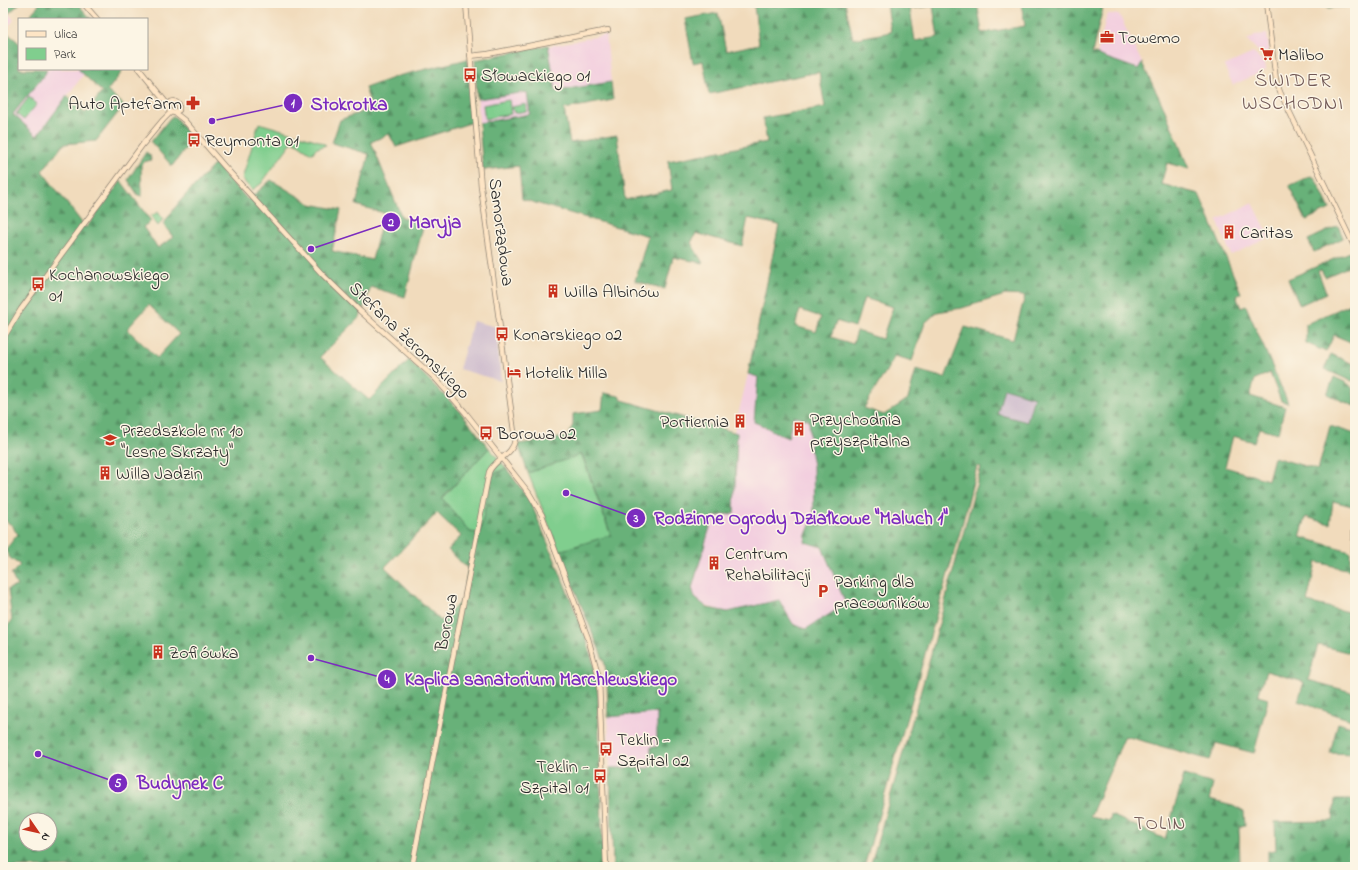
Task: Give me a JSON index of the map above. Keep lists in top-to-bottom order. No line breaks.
{"streets":{"street":["Samorządowa","Stefana Żeromskiego","Borowa"]},"crossings":[["Samorządowa","Stefana Żeromskiego"],["Samorządowa","Borowa"],["Stefana Żeromskiego","Borowa"]],"districts":["ŚWIDER WSCHODNI","TOLIN"],"places":{"office":["Towemo"],"supermarket":["Malibo"],"bus stop":["Słowackiego 01","Reymonta 01","Kochanowskiego 01","Konarskiego 02","Borowa 02","Teklin - Szpital 02","Teklin - Szpital 01"],"pharmacy":["Auto Aptefarm"],"other":["Stokrotka","Maryja","Rodzinne Ogrody Działkowe \"Maluch 1\"","Kaplica sanatorium Marchlewskiego","Budynek C"],"building":["Caritas","Willa Albinów","Portiernia","Przychodnia przyszpitalna","Willa Jadzin","Centrum Rehabilitacji","Zofiówka"],"hotel":["Hotelik Milla"],"school or university":["Przedszkole nr 10 \"Lesne Skrzaty\""],"parking":["Parking dla pracowników"]},"legend":["Ulica","Park"],"north":"bottom right"}
